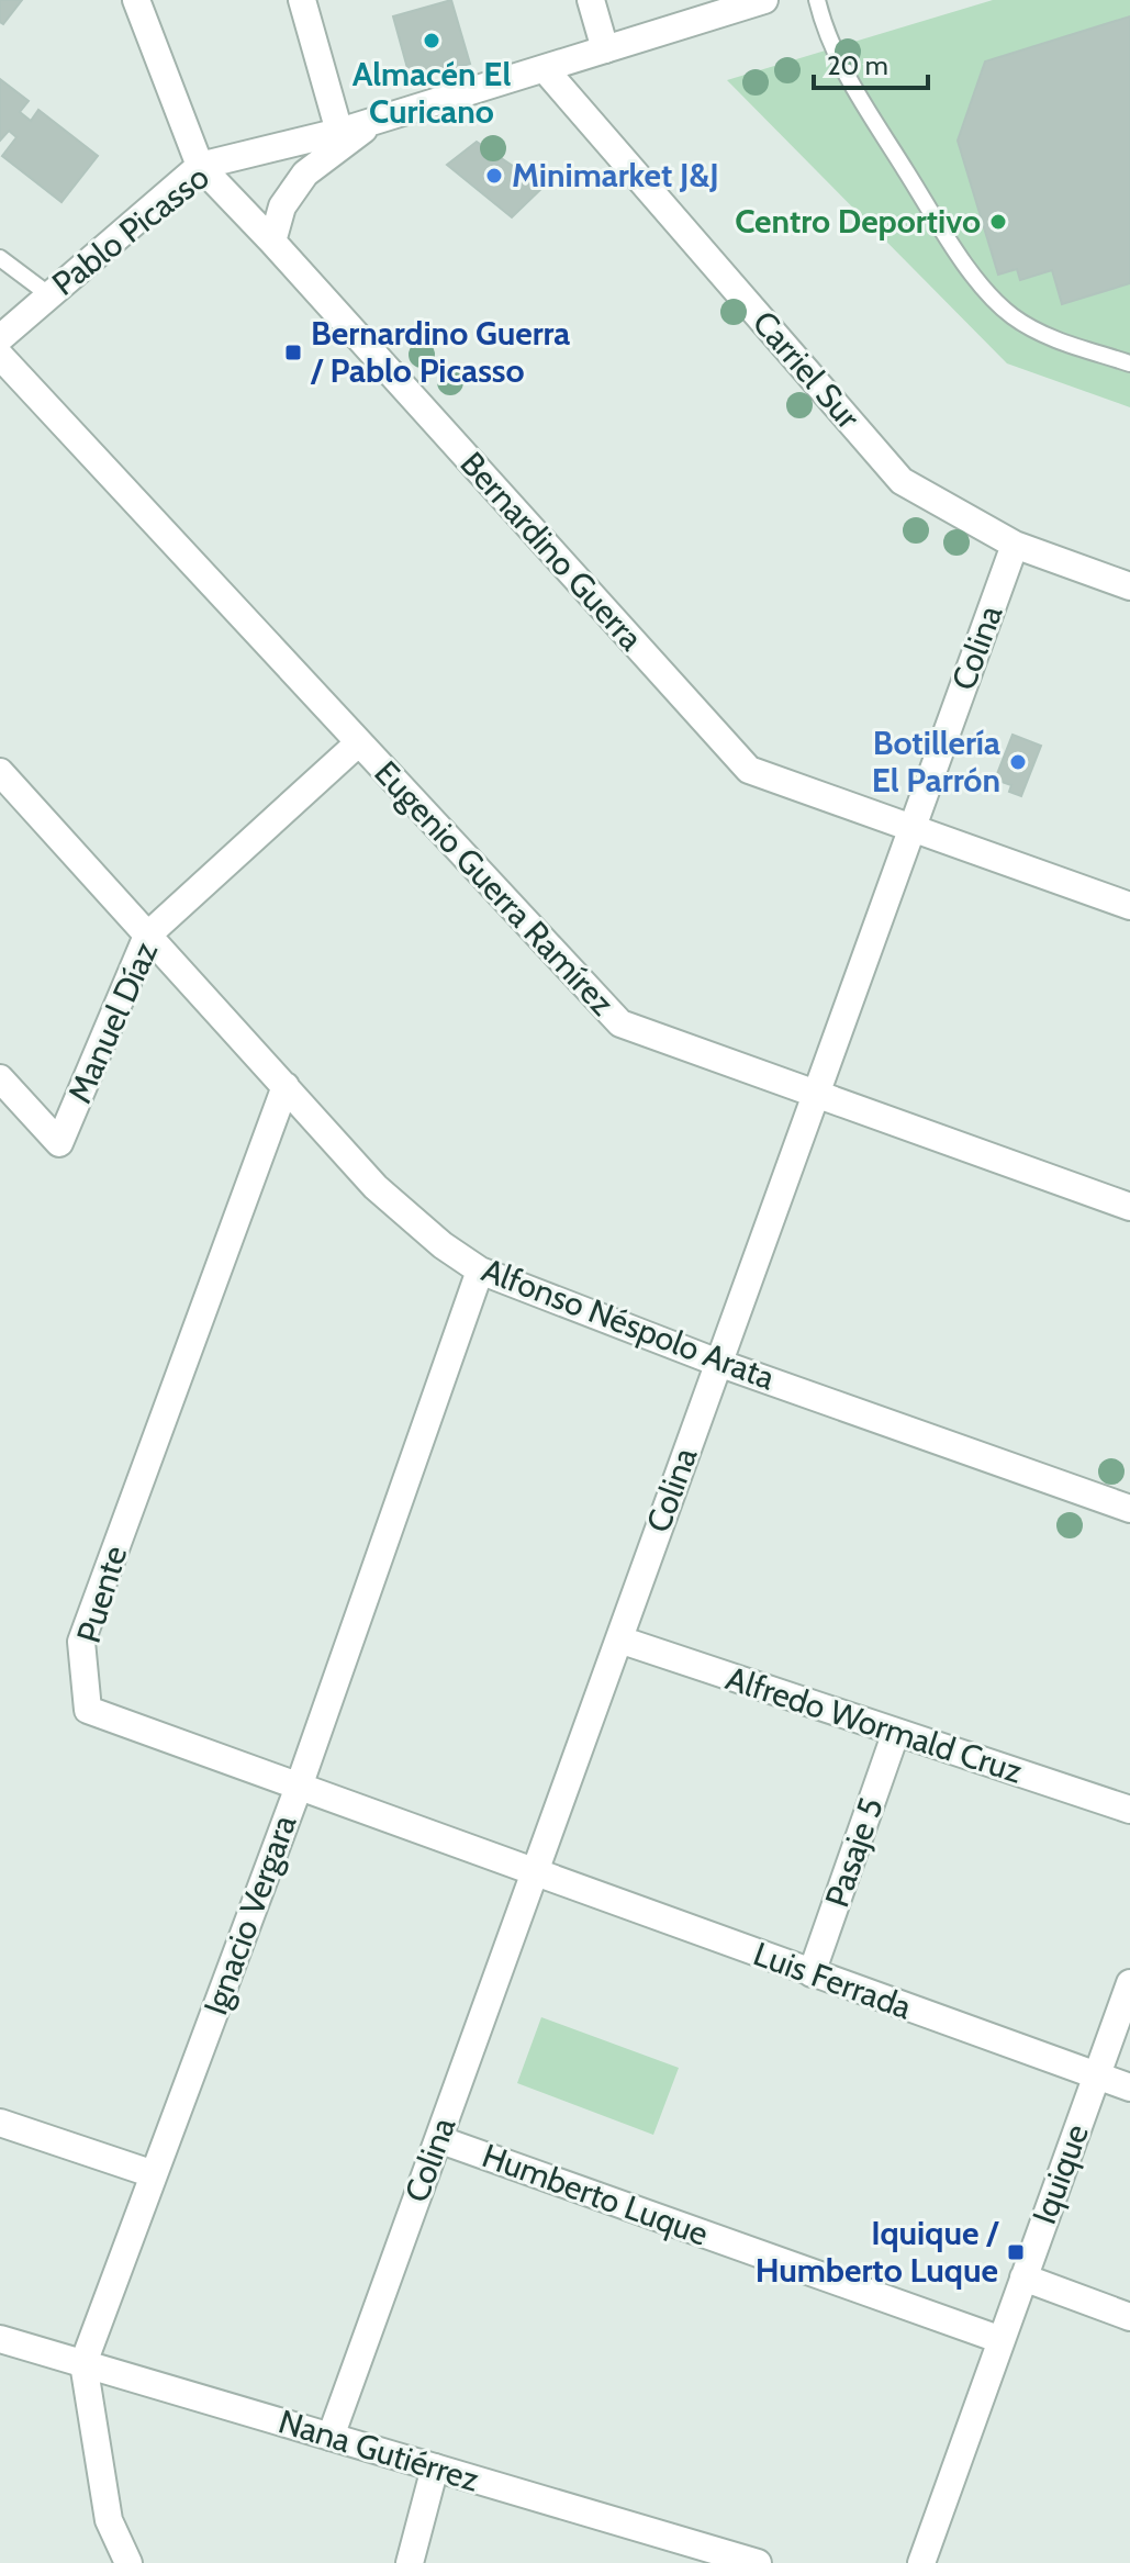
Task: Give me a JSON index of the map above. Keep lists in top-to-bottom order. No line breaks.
{"streets":{"street":["Pablo Picasso","Carriel Sur","Bernardino Guerra","Colina","Eugenio Guerra Ramírez","Manuel Díaz","Alfonso Néspolo Arata","Puente","Alfredo Wormald Cruz","Pasaje 5","Ignacio Vergara","Luis Ferrada","Iquique","Humberto Luque","Nana Gutiérrez"]},"crossings":[["Pablo Picasso","Carriel Sur"],["Pablo Picasso","Bernardino Guerra"],["Carriel Sur","Colina"],["Bernardino Guerra","Colina"],["Colina","Eugenio Guerra Ramírez"],["Colina","Alfonso Néspolo Arata"],["Colina","Puente"],["Colina","Alfredo Wormald Cruz"],["Colina","Luis Ferrada"],["Colina","Humberto Luque"],["Colina","Nana Gutiérrez"],["Eugenio Guerra Ramírez","Manuel Díaz"],["Manuel Díaz","Alfonso Néspolo Arata"],["Alfonso Néspolo Arata","Puente"],["Alfonso Néspolo Arata","Ignacio Vergara"],["Puente","Ignacio Vergara"],["Puente","Luis Ferrada"],["Alfredo Wormald Cruz","Pasaje 5"],["Pasaje 5","Luis Ferrada"],["Ignacio Vergara","Nana Gutiérrez"],["Luis Ferrada","Iquique"],["Iquique","Humberto Luque"]],"places":{"other":["Almacén El Curicano","Minimarket J&J","Centro Deportivo","Botillería El Parrón"],"transit":["Bernardino Guerra / Pablo Picasso","Iquique / Humberto Luque"]},"scale_bar":"20 m"}
